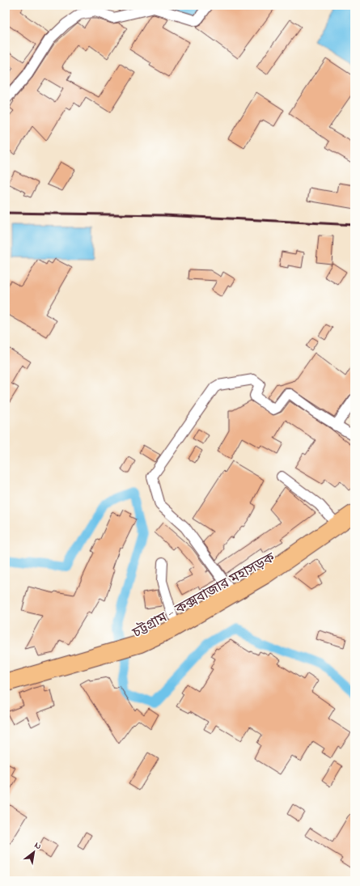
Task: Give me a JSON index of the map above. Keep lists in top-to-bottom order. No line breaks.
{"streets":{"highway":["চট্টগ্রাম - কক্সবাজার মহাসড়ক"]},"north":"top right"}
